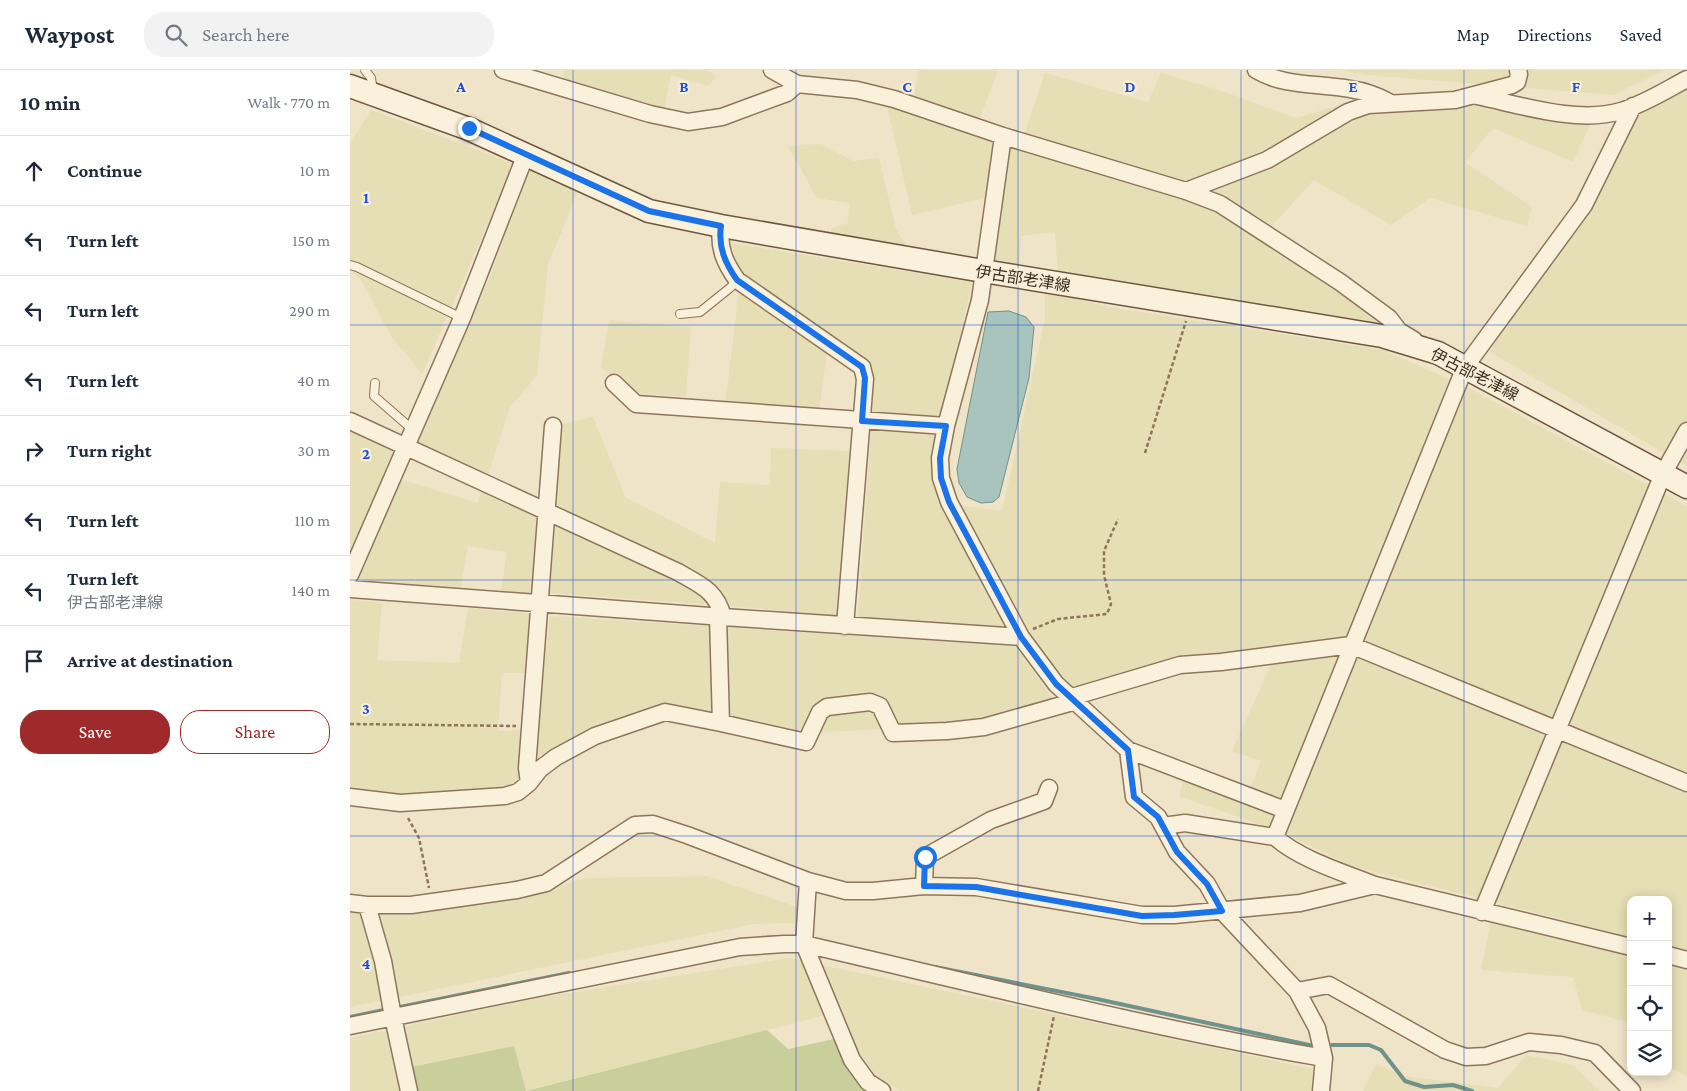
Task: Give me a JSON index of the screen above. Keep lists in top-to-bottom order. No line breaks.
{"streets":{"main road":["伊古部老津線"]},"page":{"header":"Waypost","search":"Search here","nav":["Map","Directions","Saved"],"heading":["10 min","Walk · 770 m"],"list":[["Continue","10 m"],["Turn left","150 m"],["Turn left","290 m"],["Turn left","40 m"],["Turn right","30 m"],["Turn left","110 m"],["Turn left","伊古部老津線","140 m"],"Arrive at destination"],"buttons":["Save","Share"],"map_buttons":["+","−"]},"grid":{"columns":["A","B","C","D","E","F"],"rows":["1","2","3","4"]}}
